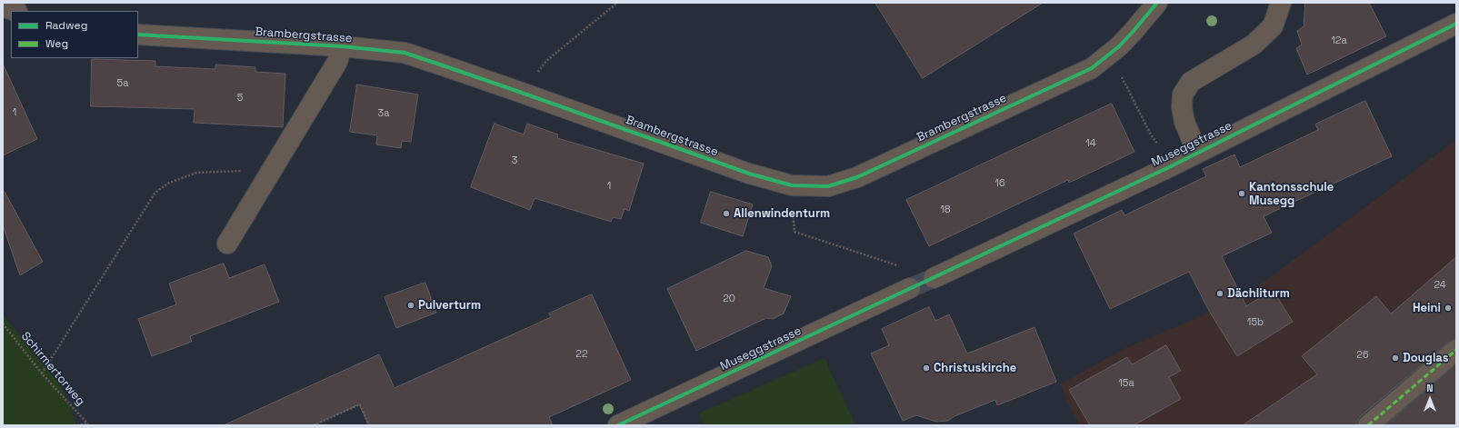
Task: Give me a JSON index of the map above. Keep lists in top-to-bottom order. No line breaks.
{"streets":{"street":["Brambergstrasse","Museggstrasse"],"path":["Schirmertorweg"]},"places":["Kantonsschule Musegg","Allenwindenturm","Dächliturm","Pulverturm","Heini","Douglas","Christuskirche"],"house_numbers":["12a","5a","5","1","3a","14","3","16","1","18","24","20","15b","22","26","15a"],"legend":["Radweg","Weg"],"north":"top"}
